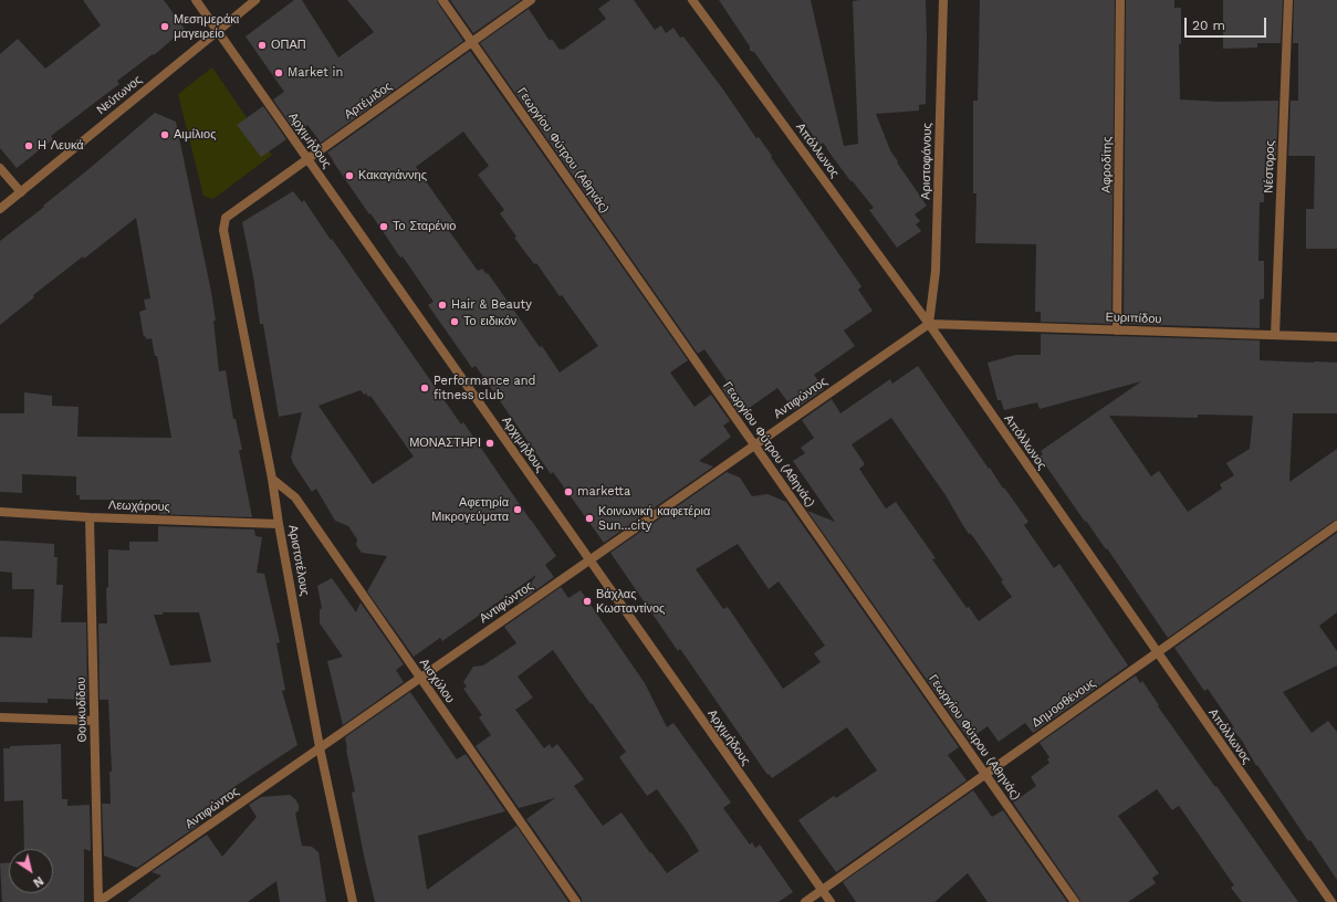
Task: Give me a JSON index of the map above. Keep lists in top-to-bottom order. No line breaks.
{"streets":{"street":["Νεύτωνος","Αρτέμιδος","Αρχιμήδους","Γεωργίου Φύτρου (Αθηνάς)","Απόλλωνος","Αριστοφάνους","Αφροδίτης","Νέστορος","Ευριπίδου","Αντιφώντος","Λεωχάρους","Αριστοτέλους","Αισχύλου","Δημοσθένους","Θουκυδίδου"]},"crossings":[["Νεύτωνος","Αρχιμήδους"],["Αρτέμιδος","Αρχιμήδους"],["Αρτέμιδος","Γεωργίου Φύτρου (Αθηνάς)"],["Αρτέμιδος","Αριστοτέλους"],["Αρχιμήδους","Αντιφώντος"],["Αρχιμήδους","Δημοσθένους"],["Γεωργίου Φύτρου (Αθηνάς)","Αντιφώντος"],["Γεωργίου Φύτρου (Αθηνάς)","Δημοσθένους"],["Απόλλωνος","Αριστοφάνους"],["Απόλλωνος","Ευριπίδου"],["Απόλλωνος","Αντιφώντος"],["Απόλλωνος","Δημοσθένους"],["Αριστοφάνους","Ευριπίδου"],["Αριστοφάνους","Αντιφώντος"],["Αφροδίτης","Ευριπίδου"],["Νέστορος","Ευριπίδου"],["Ευριπίδου","Αντιφώντος"],["Αντιφώντος","Αριστοτέλους"],["Αντιφώντος","Αισχύλου"],["Αντιφώντος","Θουκυδίδου"],["Λεωχάρους","Αριστοτέλους"],["Λεωχάρους","Θουκυδίδου"],["Αριστοτέλους","Αισχύλου"]],"places":["Μεσημεράκι μαγειρείο","ΟΠΑΠ","Market in","Αιμίλιος","Η Λευκά","Κακαγιάννης","Το Σταρένιο","Hair & Beauty","Το ειδικόν","Performance and fitness club","ΜΟΝΑΣΤΗΡΙ","marketta","Αφετηρία Μικρογεύματα","Κοινωνική καφετέρια Sun...city","Βάχλας Κωσταντίνος"],"scale_bar":"20 m","north":"bottom right"}
